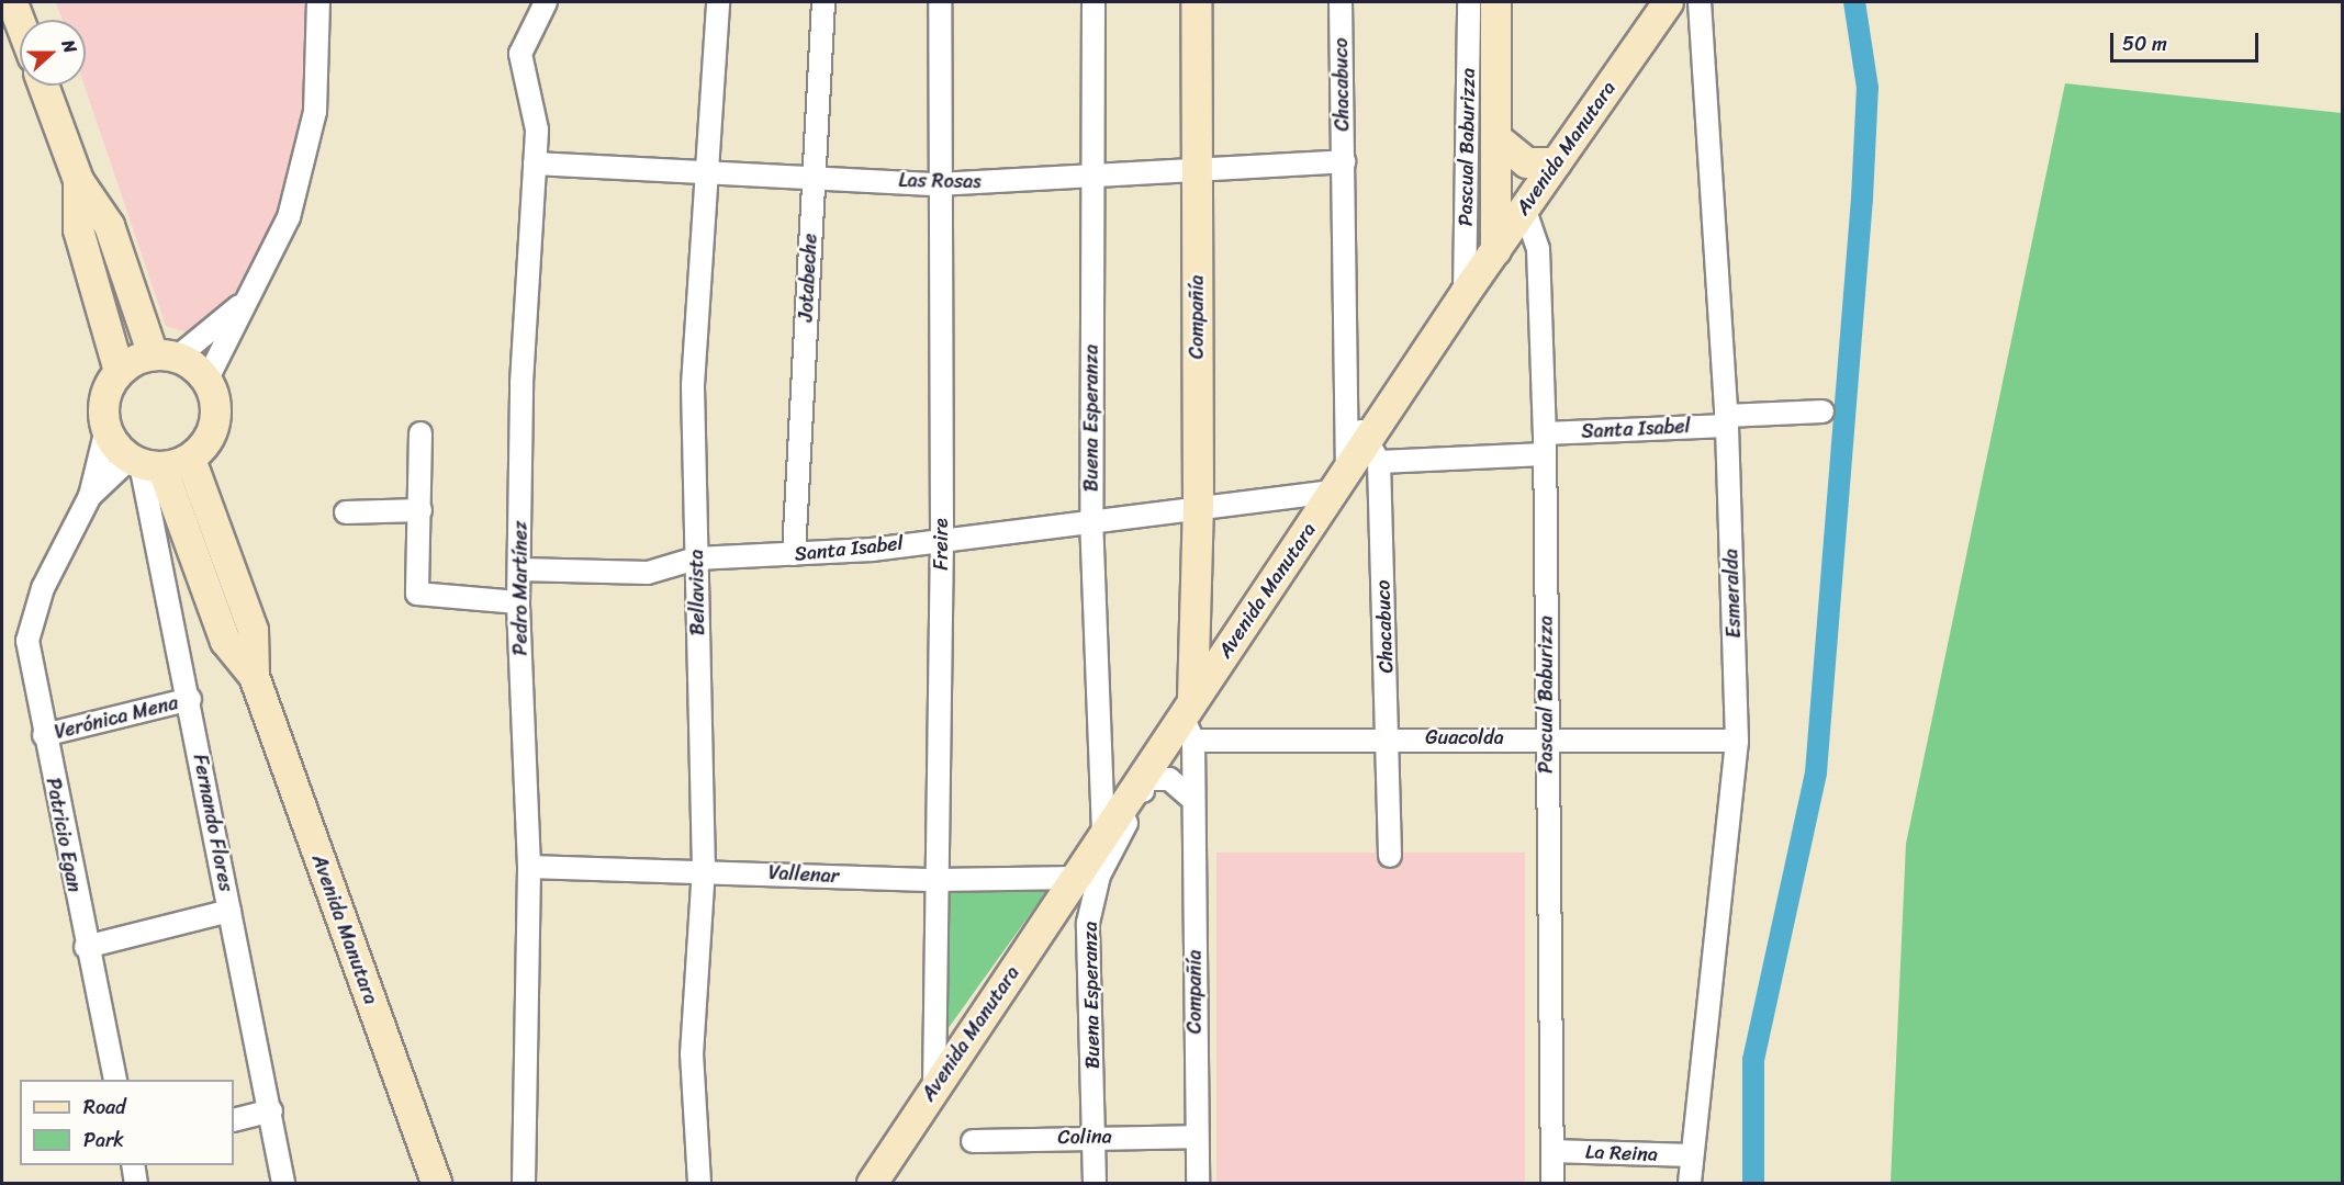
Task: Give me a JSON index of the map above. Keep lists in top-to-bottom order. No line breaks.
{"streets":{"main road":["Pascual Baburizza","Avenida Manutara","Compañía"],"street":["Chacabuco","Las Rosas","Jotabeche","Buena Esperanza","Santa Isabel","Freire","Pedro Martínez","Bellavista","Esmeralda","Verónica Mena","Guacolda","Fernando Flores","Patricio Egan","Vallenar","Colina","La Reina"]},"crossings":[["Chacabuco","Avenida Manutara"],["Chacabuco","Las Rosas"],["Chacabuco","Santa Isabel"],["Chacabuco","Guacolda"],["Pascual Baburizza","Avenida Manutara"],["Pascual Baburizza","Santa Isabel"],["Pascual Baburizza","Guacolda"],["Pascual Baburizza","La Reina"],["Avenida Manutara","Compañía"],["Avenida Manutara","Buena Esperanza"],["Avenida Manutara","Santa Isabel"],["Avenida Manutara","Freire"],["Avenida Manutara","Guacolda"],["Avenida Manutara","Fernando Flores"],["Avenida Manutara","Vallenar"],["Las Rosas","Jotabeche"],["Las Rosas","Compañía"],["Las Rosas","Buena Esperanza"],["Las Rosas","Freire"],["Las Rosas","Pedro Martínez"],["Las Rosas","Bellavista"],["Jotabeche","Santa Isabel"],["Compañía","Santa Isabel"],["Compañía","Guacolda"],["Compañía","Colina"],["Buena Esperanza","Santa Isabel"],["Buena Esperanza","Colina"],["Santa Isabel","Freire"],["Santa Isabel","Pedro Martínez"],["Santa Isabel","Bellavista"],["Santa Isabel","Esmeralda"],["Freire","Vallenar"],["Pedro Martínez","Vallenar"],["Bellavista","Vallenar"],["Esmeralda","Guacolda"],["Esmeralda","La Reina"],["Verónica Mena","Fernando Flores"],["Verónica Mena","Patricio Egan"]],"legend":["Road","Park"],"scale_bar":"50 m","north":"right"}
